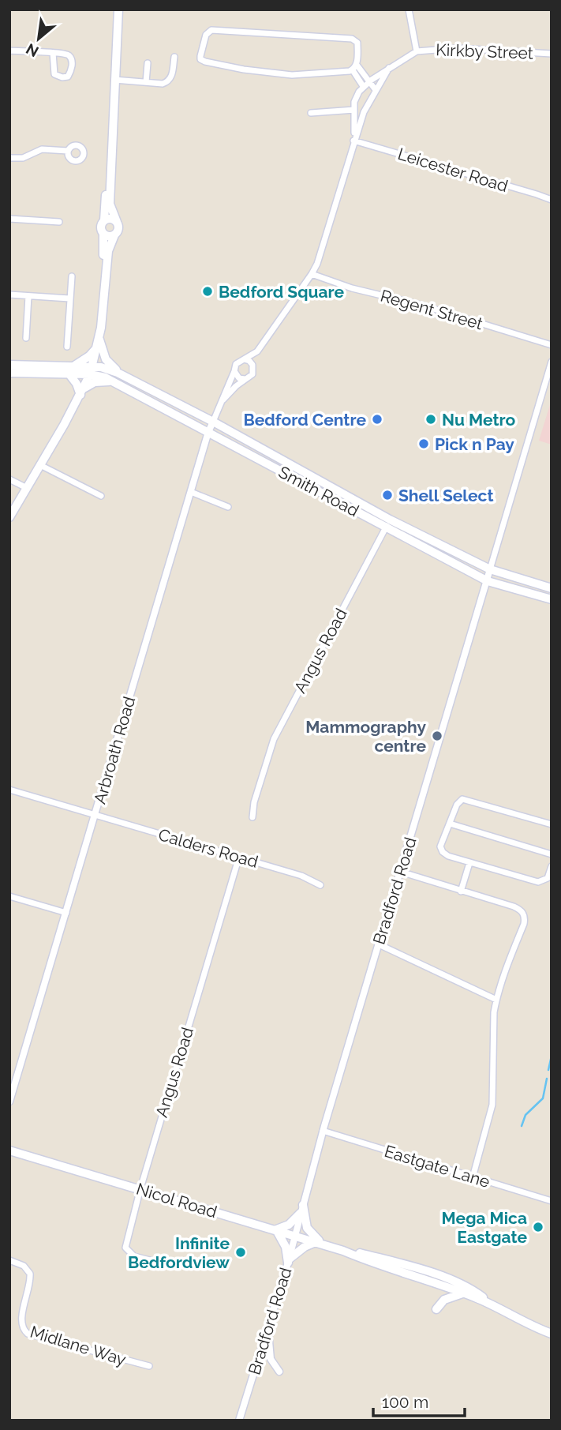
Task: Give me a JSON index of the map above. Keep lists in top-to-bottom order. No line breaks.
{"streets":{"main road":["Smith Road","Nicol Road"],"street":["Kirkby Street","Leicester Road","Regent Street","Angus Road","Arbroath Road","Calders Road","Bradford Road","Eastgate Lane","Midlane Way"]},"crossings":[["Kirkby Street","Leicester Road"],["Kirkby Street","Regent Street"],["Smith Road","Angus Road"],["Smith Road","Arbroath Road"],["Smith Road","Bradford Road"],["Angus Road","Calders Road"],["Angus Road","Nicol Road"],["Arbroath Road","Calders Road"],["Bradford Road","Eastgate Lane"],["Bradford Road","Nicol Road"]],"places":["Bedford Square","Bedford Centre","Nu Metro","Pick n Pay","Shell Select","Mammography centre","Mega Mica Eastgate","Infinite Bedfordview"],"scale_bar":"100 m","north":"bottom left"}
